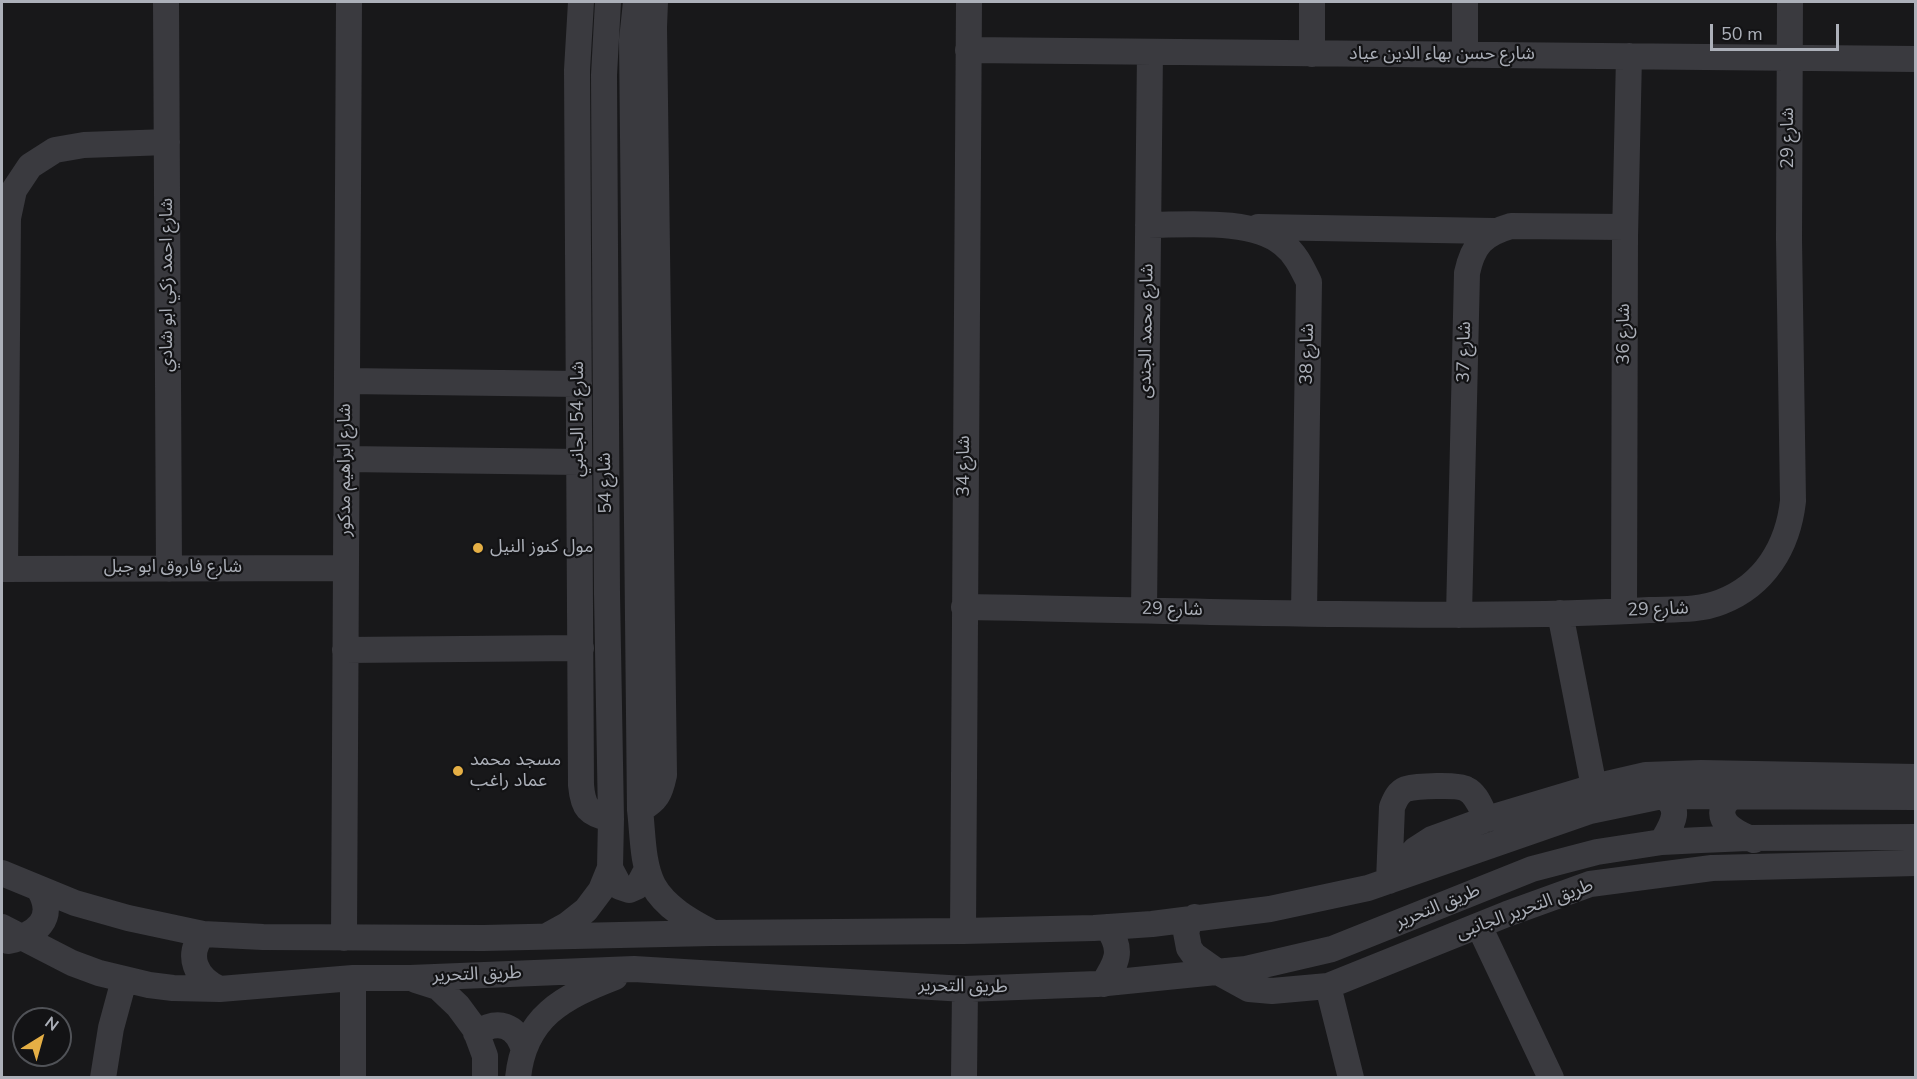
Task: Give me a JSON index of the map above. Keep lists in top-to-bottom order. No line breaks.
{"streets":{"street":["شارع حسن بهاء الدين عياد","شارع 29","شارع احمد زكي ابو شادي","شارع محمد الجندى","شارع 36","شارع 37","شارع 38","شارع 54 الجانبي","شارع 34","شارع ابراهيم مدكور","شارع 54","شارع فاروق ابو جبل","طريق التحرير","طريق التحرير الجانبى"]},"crossings":[["شارع حسن بهاء الدين عياد","شارع 29"],["شارع حسن بهاء الدين عياد","شارع محمد الجندى"],["شارع حسن بهاء الدين عياد","شارع 36"],["شارع حسن بهاء الدين عياد","شارع 34"],["شارع 29","شارع محمد الجندى"],["شارع 29","شارع 36"],["شارع 29","شارع 37"],["شارع 29","شارع 38"],["شارع 29","شارع 34"],["شارع احمد زكي ابو شادي","شارع فاروق ابو جبل"],["شارع محمد الجندى","شارع 38"],["شارع 54 الجانبي","شارع 54"],["شارع 34","طريق التحرير"],["شارع ابراهيم مدكور","شارع فاروق ابو جبل"],["شارع ابراهيم مدكور","طريق التحرير"],["شارع 54","طريق التحرير"],["طريق التحرير","طريق التحرير الجانبى"]],"places":["مول كنوز النيل","مسجد محمد عماد راغب"],"scale_bar":"50 m","north":"top right"}
